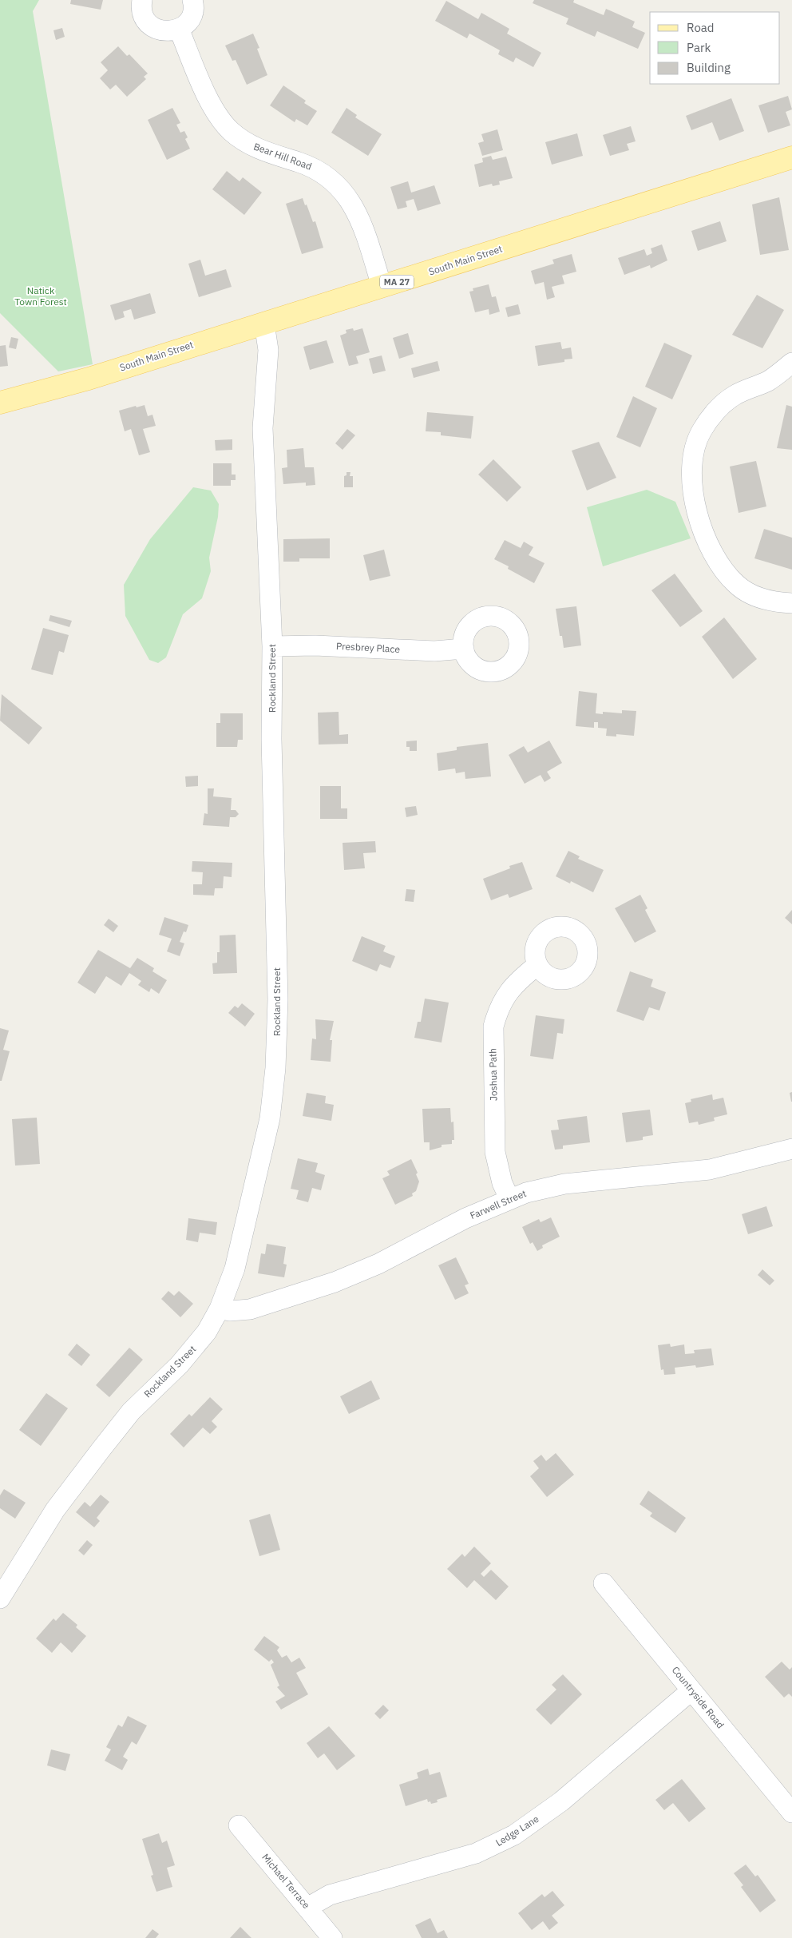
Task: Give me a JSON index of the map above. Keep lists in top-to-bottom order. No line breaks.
{"streets":{"main road":["South Main Street","MA 27"],"street":["Bear Hill Road","Presbrey Place","Rockland Street","Joshua Path","Farwell Street","Countryside Road","Ledge Lane","Michael Terrace"]},"crossings":[["Bear Hill Road","South Main Street"],["South Main Street","Rockland Street"],["Presbrey Place","Rockland Street"],["Rockland Street","Farwell Street"],["Joshua Path","Farwell Street"],["Countryside Road","Ledge Lane"],["Ledge Lane","Michael Terrace"]],"parks":["Natick Town Forest"],"legend":["Road","Park","Building"]}
